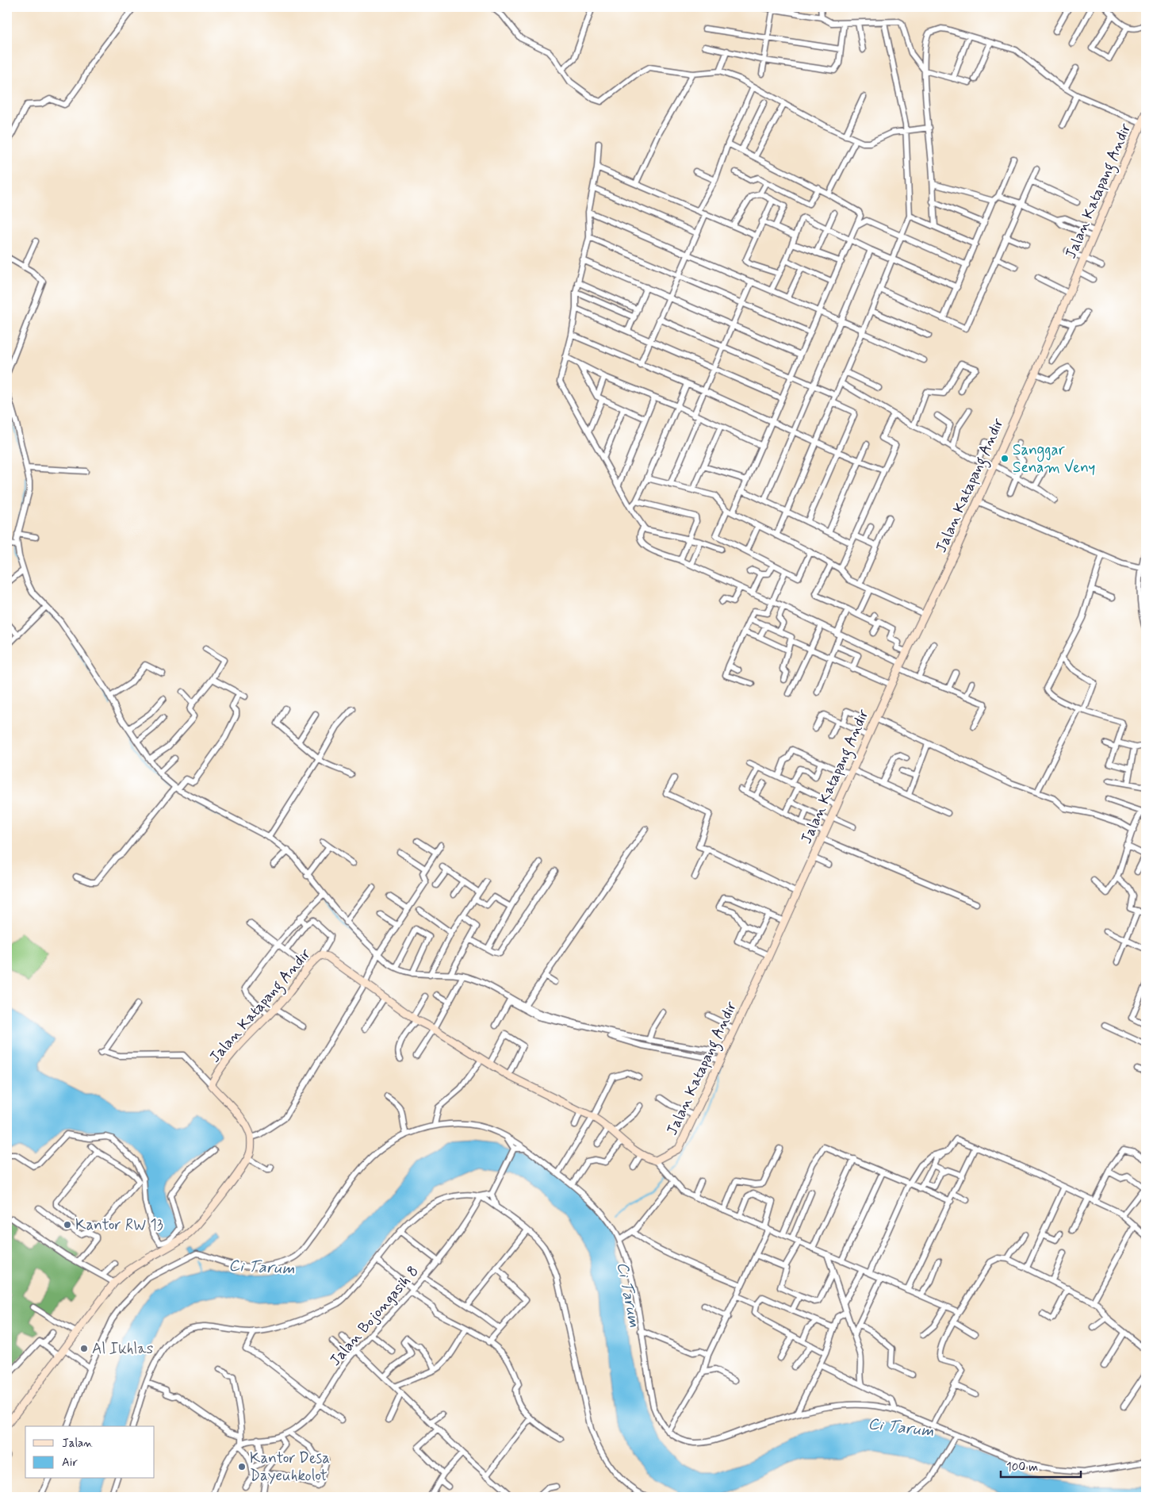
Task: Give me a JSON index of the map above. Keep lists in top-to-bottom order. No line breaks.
{"streets":{"street":["Jalan Katapang Andir","Jalan Bojongasih 8"]},"water":["Ci Tarum"],"places":["Sanggar Senam Veny","Kantor RW 13","Al Ikhlas","Kantor Desa Dayeuhkolot"],"legend":["Jalan","Air"],"scale_bar":"100 m"}
